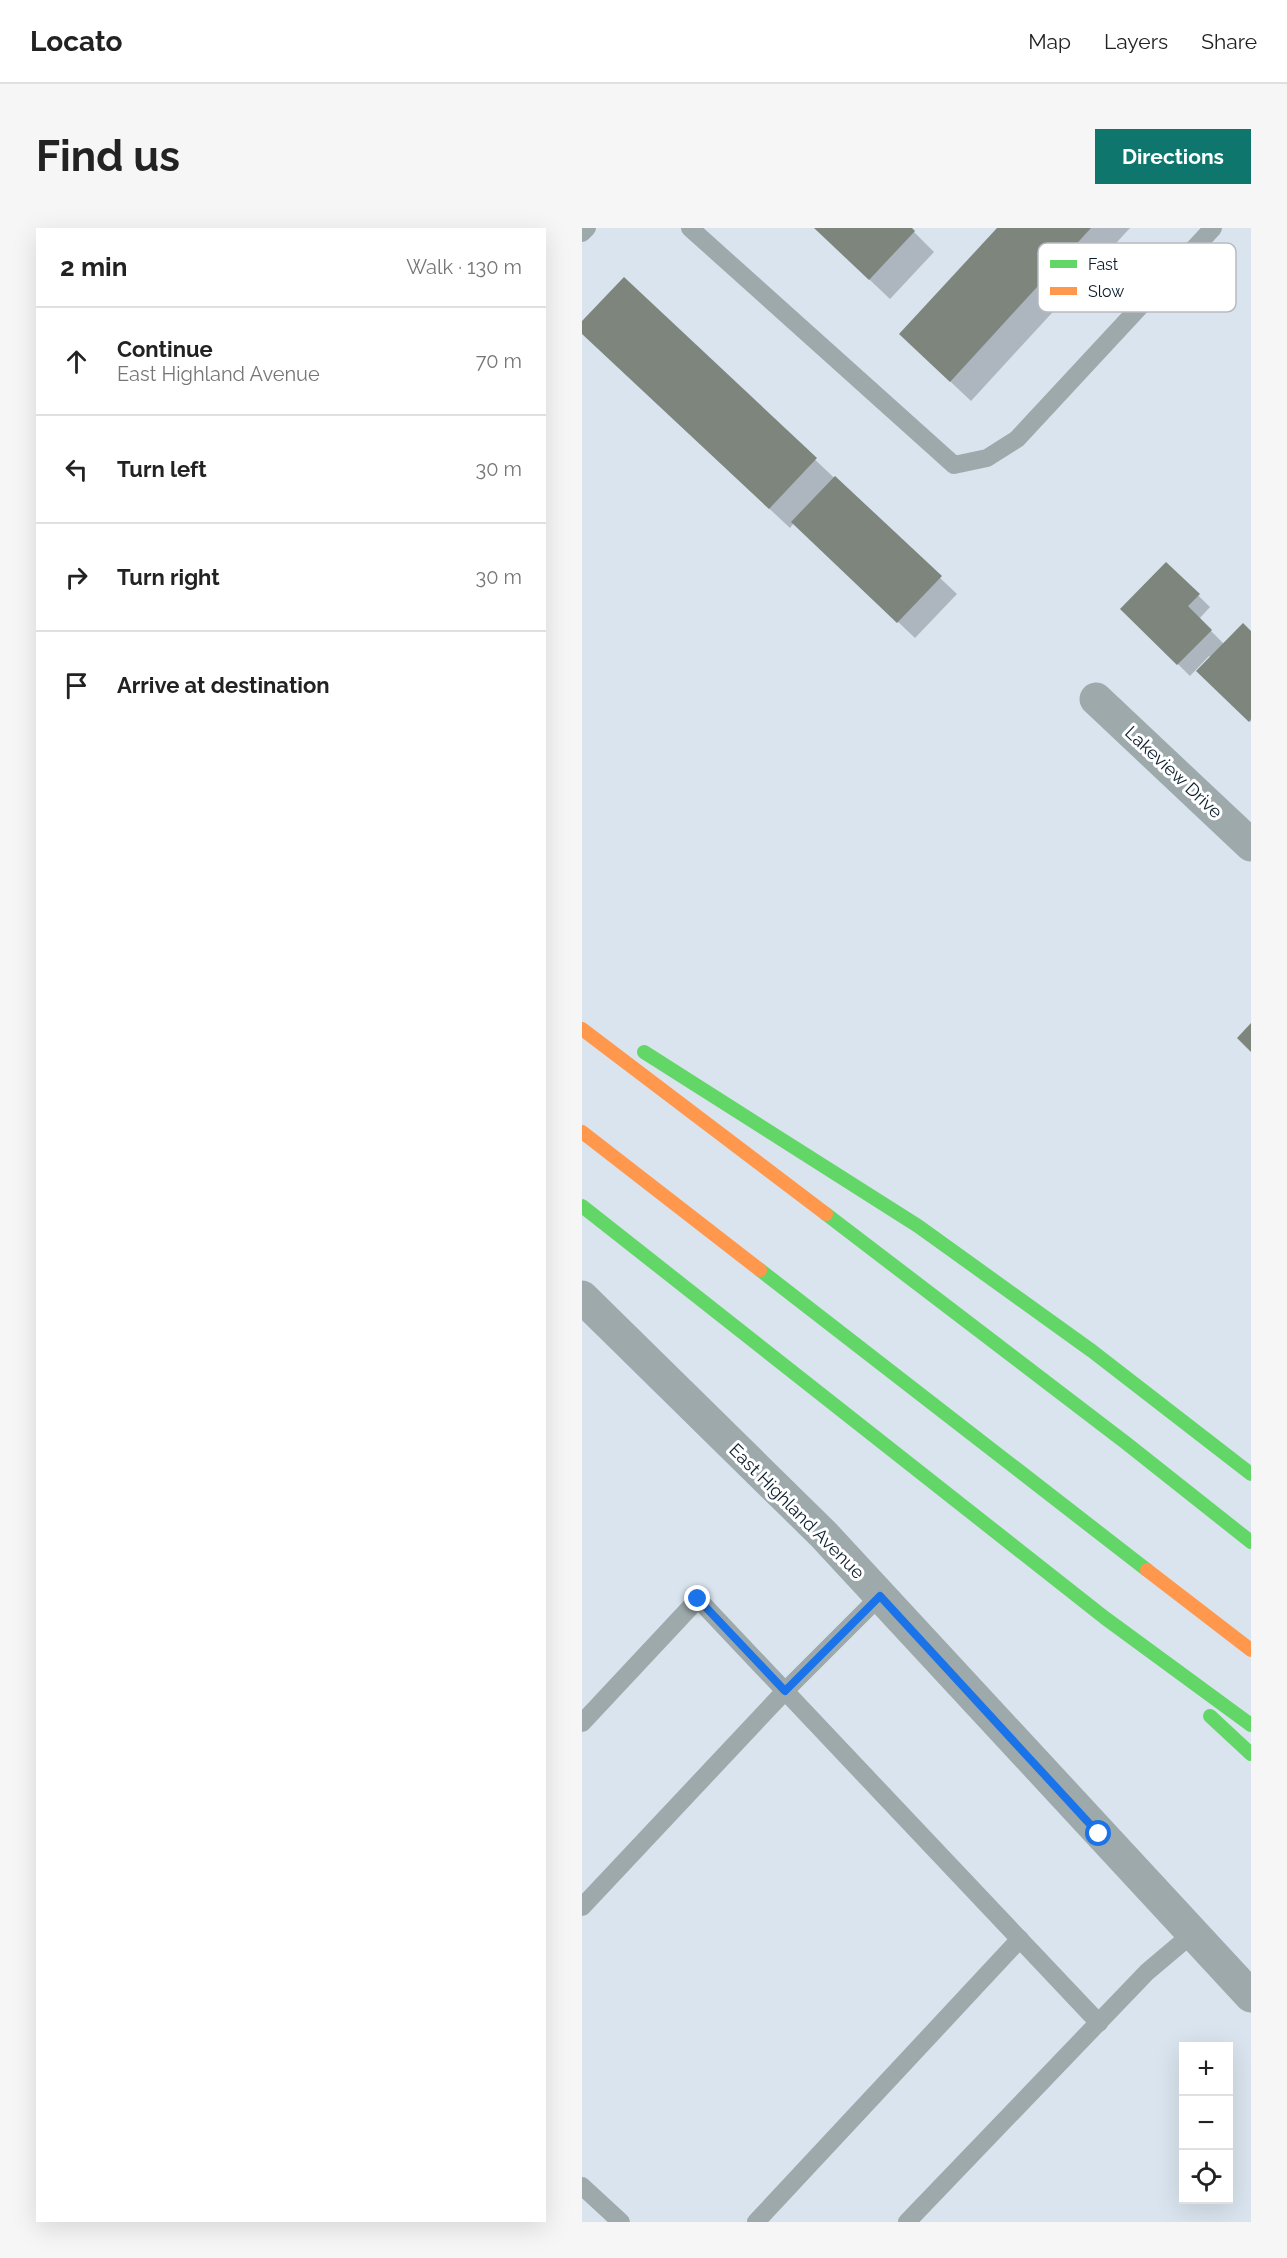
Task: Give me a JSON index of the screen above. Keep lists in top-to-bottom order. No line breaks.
{"streets":{"street":["Lakeview Drive","East Highland Avenue"]},"legend":["Fast","Slow"],"page":{"header":"Locato","nav":["Map","Layers","Share"],"buttons":"Directions","title":"Find us","heading":["2 min","Walk · 130 m"],"list":[["Continue","East Highland Avenue","70 m"],["Turn left","30 m"],["Turn right","30 m"],"Arrive at destination"],"map_buttons":["+","−"]}}
